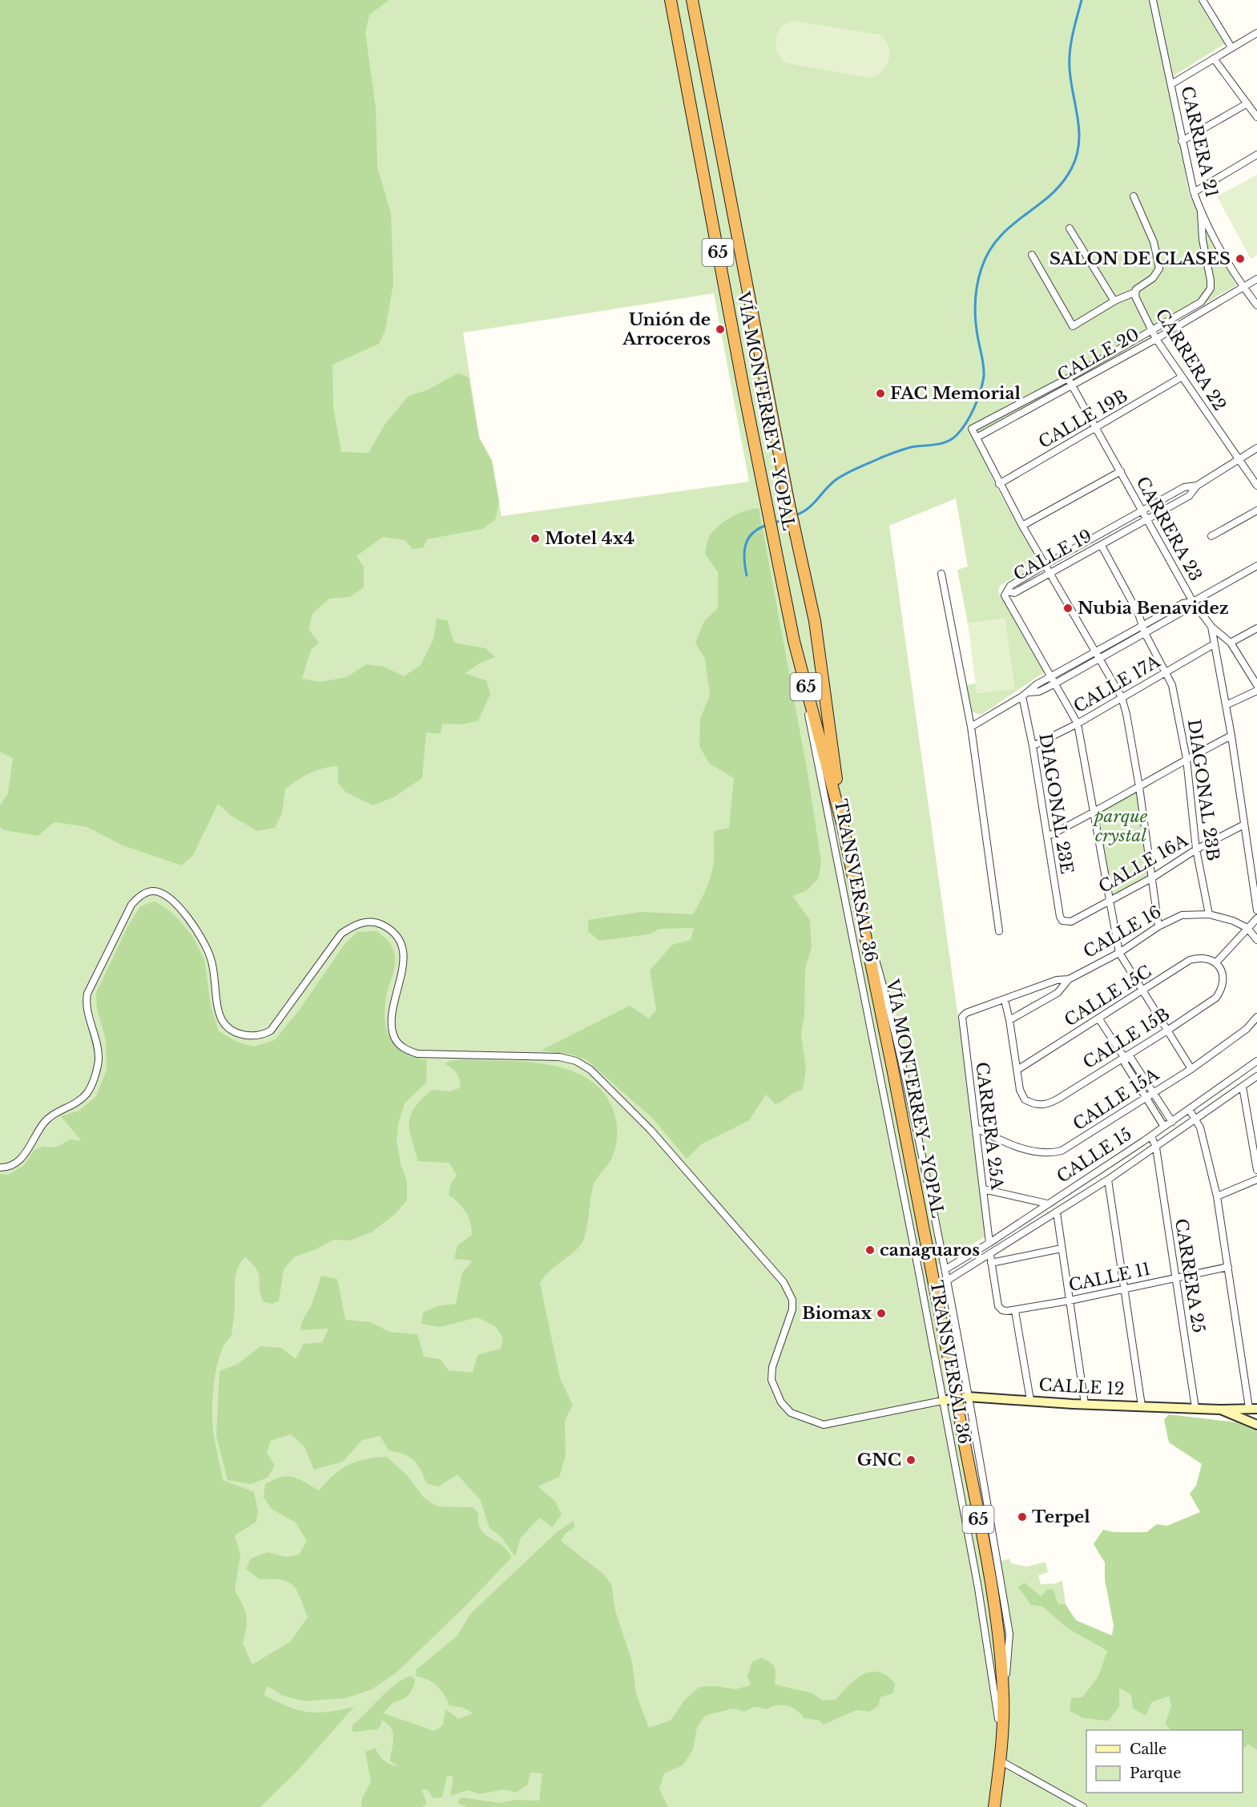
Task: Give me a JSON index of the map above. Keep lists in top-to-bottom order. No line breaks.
{"streets":{"highway":["65","VÍA MONTERREY - YOPAL"],"main road":["CALLE 12"],"street":["CARRERA 21","CALLE 20","CARRERA 22","CALLE 19B","CARRERA 23","CALLE 19","CALLE 17A","DIAGONAL 23B","DIAGONAL 23E","CALLE 16A","TRANSVERSAL 36","CALLE 16","CALLE 15C","CALLE 15B","CALLE 15A","CARRERA 25A","CALLE 15","CARRERA 25","CALLE 11"]},"crossings":[["CARRERA 21","CALLE 20"],["CALLE 20","CARRERA 22"],["CALLE 20","CARRERA 23"],["CARRERA 22","CALLE 19B"],["CARRERA 22","CALLE 19"],["VÍA MONTERREY - YOPAL","TRANSVERSAL 36"],["CALLE 19B","CARRERA 23"],["CARRERA 23","CALLE 19"],["CALLE 19","DIAGONAL 23B"],["CALLE 17A","DIAGONAL 23B"],["CALLE 17A","DIAGONAL 23E"],["DIAGONAL 23B","CALLE 16A"],["DIAGONAL 23B","CALLE 16"],["DIAGONAL 23E","CALLE 16A"],["TRANSVERSAL 36","CALLE 15"],["TRANSVERSAL 36","CALLE 12"],["CALLE 15C","CALLE 15B"],["CALLE 15A","CARRERA 25A"],["CARRERA 25A","CALLE 15"],["CALLE 15","CARRERA 25"],["CARRERA 25","CALLE 11"],["CARRERA 25","CALLE 12"]],"parks":["parque crystal"],"places":["SALON DE CLASES","Unión de Arroceros","FAC Memorial","Motel 4x4","Nubia Benavidez","canaguaros","Biomax","GNC","Terpel"],"legend":["Calle","Parque"]}
